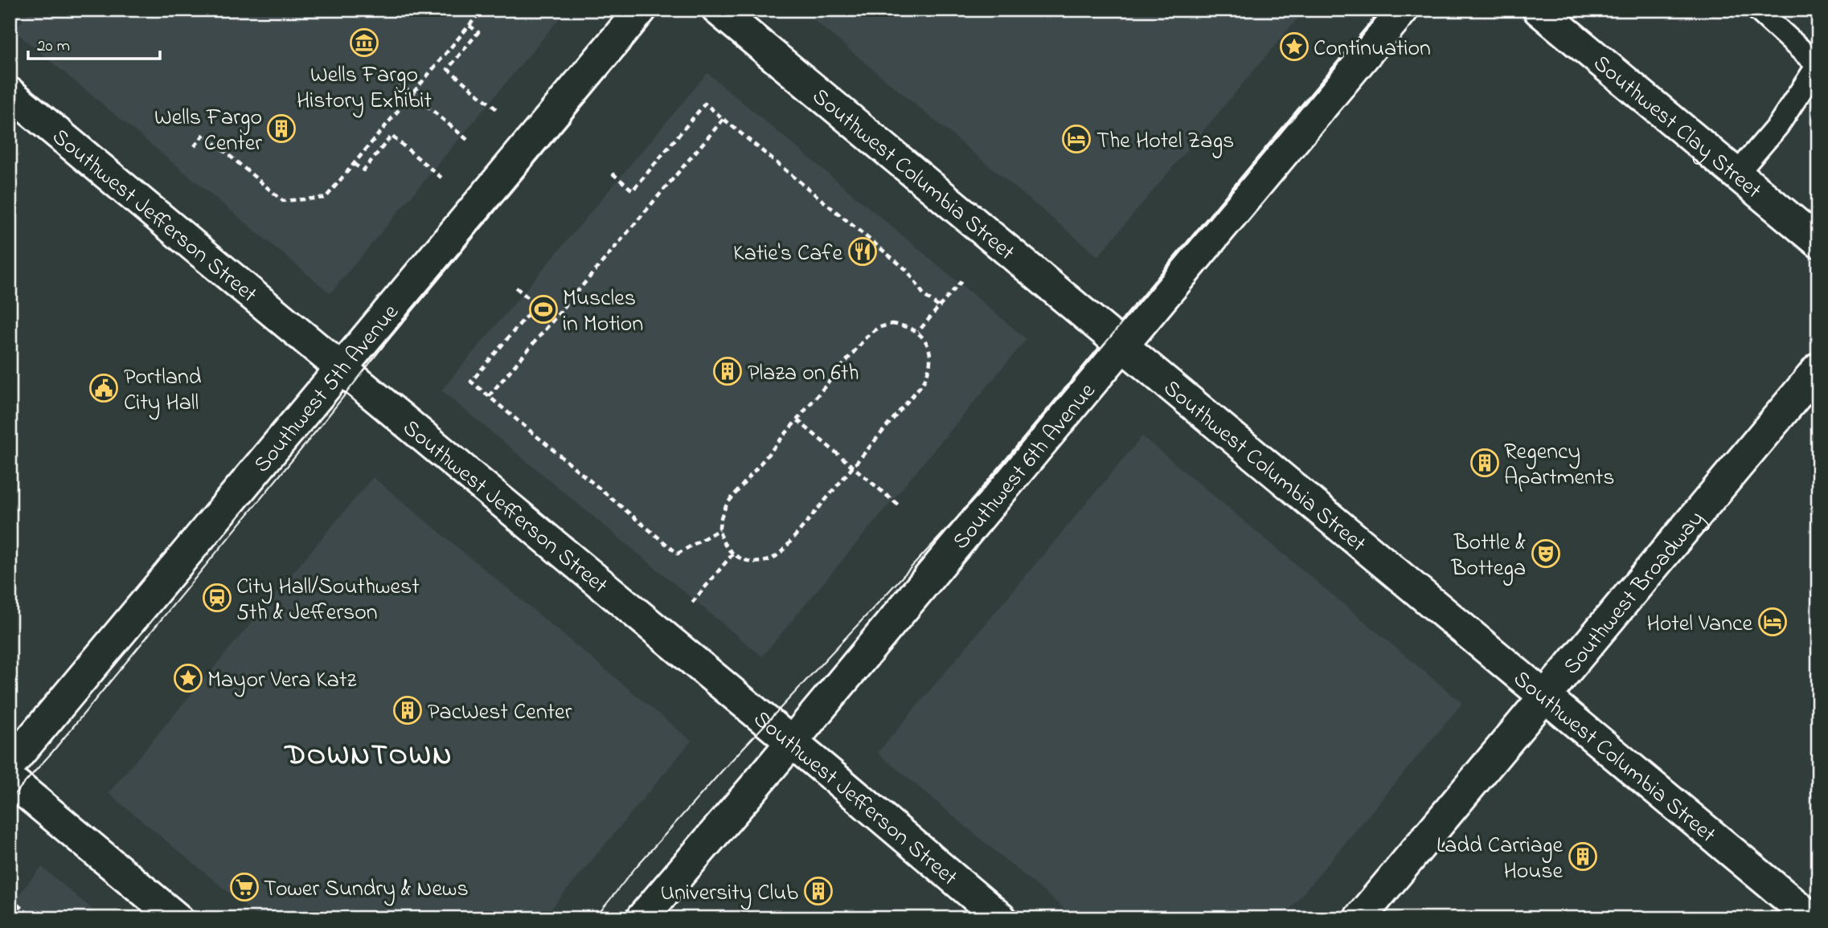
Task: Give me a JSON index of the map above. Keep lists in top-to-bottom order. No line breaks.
{"streets":{"main road":["Southwest Clay Street","Southwest Columbia Street","Southwest Jefferson Street","Southwest 5th Avenue","Southwest 6th Avenue","Southwest Broadway"]},"crossings":[["Southwest Columbia Street","Southwest 6th Avenue"],["Southwest Columbia Street","Southwest Broadway"],["Southwest Jefferson Street","Southwest 5th Avenue"],["Southwest Jefferson Street","Southwest 6th Avenue"]],"districts":["DOWNTOWN"],"places":{"museum":["Wells Fargo History Exhibit"],"place":["Continuation","Mayor Vera Katz"],"building":["Wells Fargo Center","Plaza on 6th","Regency Apartments","PacWest Center","Ladd Carriage House","University Club"],"hotel":["The Hotel Zags","Hotel Vance"],"restaurant":["Katie's Cafe"],"sports":["Muscles in Motion"],"public building":["Portland City Hall"],"theatre":["Bottle & Bottega"],"station":["City Hall/Southwest 5th & Jefferson"],"supermarket":["Tower Sundry & News"]},"scale_bar":"20 m"}
